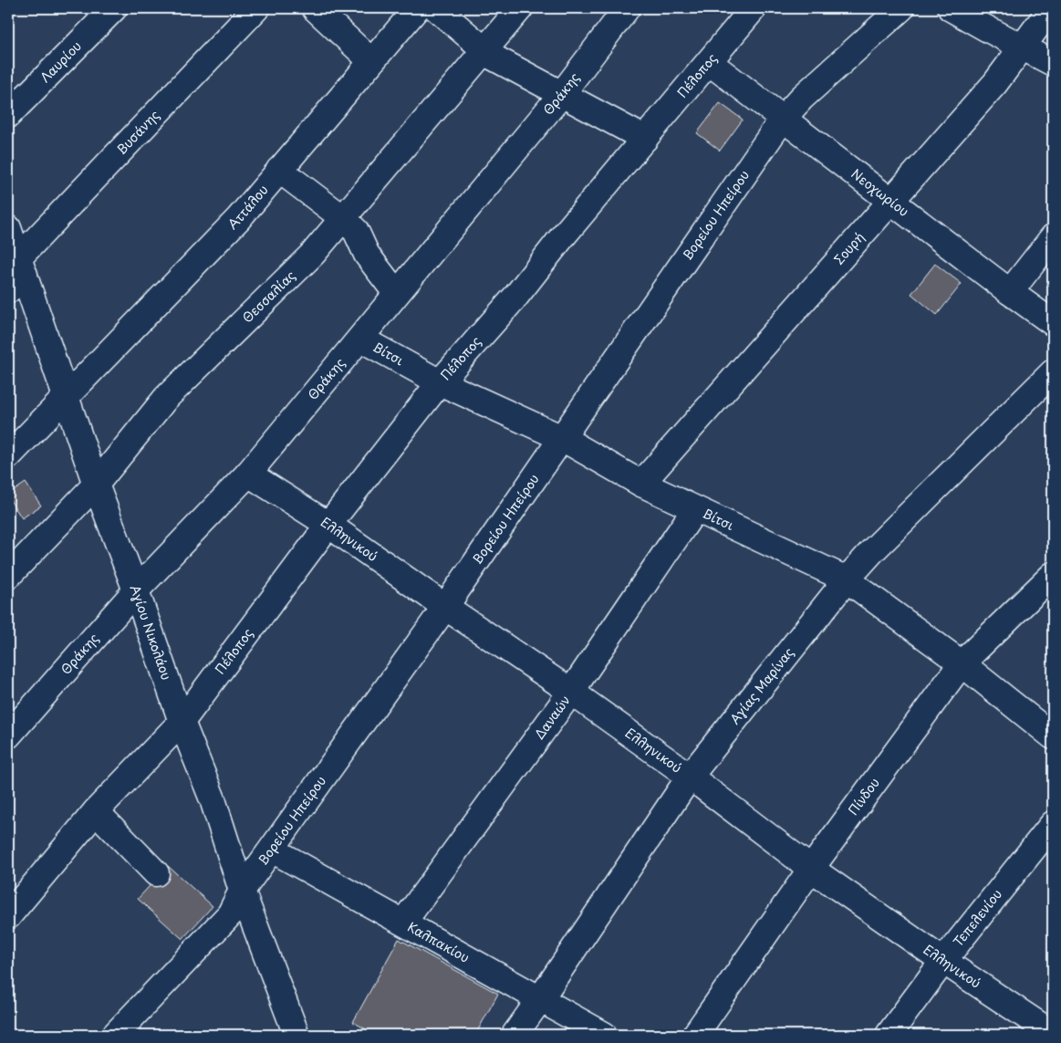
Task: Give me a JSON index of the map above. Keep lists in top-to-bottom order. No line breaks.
{"streets":{"street":["Λαυρίου","Πέλοπος","Θράκης","Βυσάνης","Νεοχωρίου","Αττάλου","Βορείου Ηπείρου","Σουρή","Θεσσαλίας","Βίτσι","Ελληνικού","Αγίου Νικολάου","Αγίας Μαρίνας","Δαναών","Πίνδου","Τεπελενίου","Καλπακίου"]},"crossings":[["Πέλοπος","Νεοχωρίου"],["Πέλοπος","Βίτσι"],["Πέλοπος","Ελληνικού"],["Πέλοπος","Αγίου Νικολάου"],["Θράκης","Βίτσι"],["Θράκης","Ελληνικού"],["Θράκης","Αγίου Νικολάου"],["Βυσάνης","Αγίου Νικολάου"],["Νεοχωρίου","Βορείου Ηπείρου"],["Νεοχωρίου","Σουρή"],["Αττάλου","Αγίου Νικολάου"],["Βορείου Ηπείρου","Βίτσι"],["Βορείου Ηπείρου","Ελληνικού"],["Βορείου Ηπείρου","Αγίου Νικολάου"],["Βορείου Ηπείρου","Καλπακίου"],["Σουρή","Βίτσι"],["Θεσσαλίας","Αγίου Νικολάου"],["Βίτσι","Αγίας Μαρίνας"],["Βίτσι","Δαναών"],["Βίτσι","Πίνδου"],["Ελληνικού","Αγίας Μαρίνας"],["Ελληνικού","Δαναών"],["Ελληνικού","Πίνδου"],["Ελληνικού","Τεπελενίου"],["Αγίας Μαρίνας","Καλπακίου"],["Δαναών","Καλπακίου"]]}
